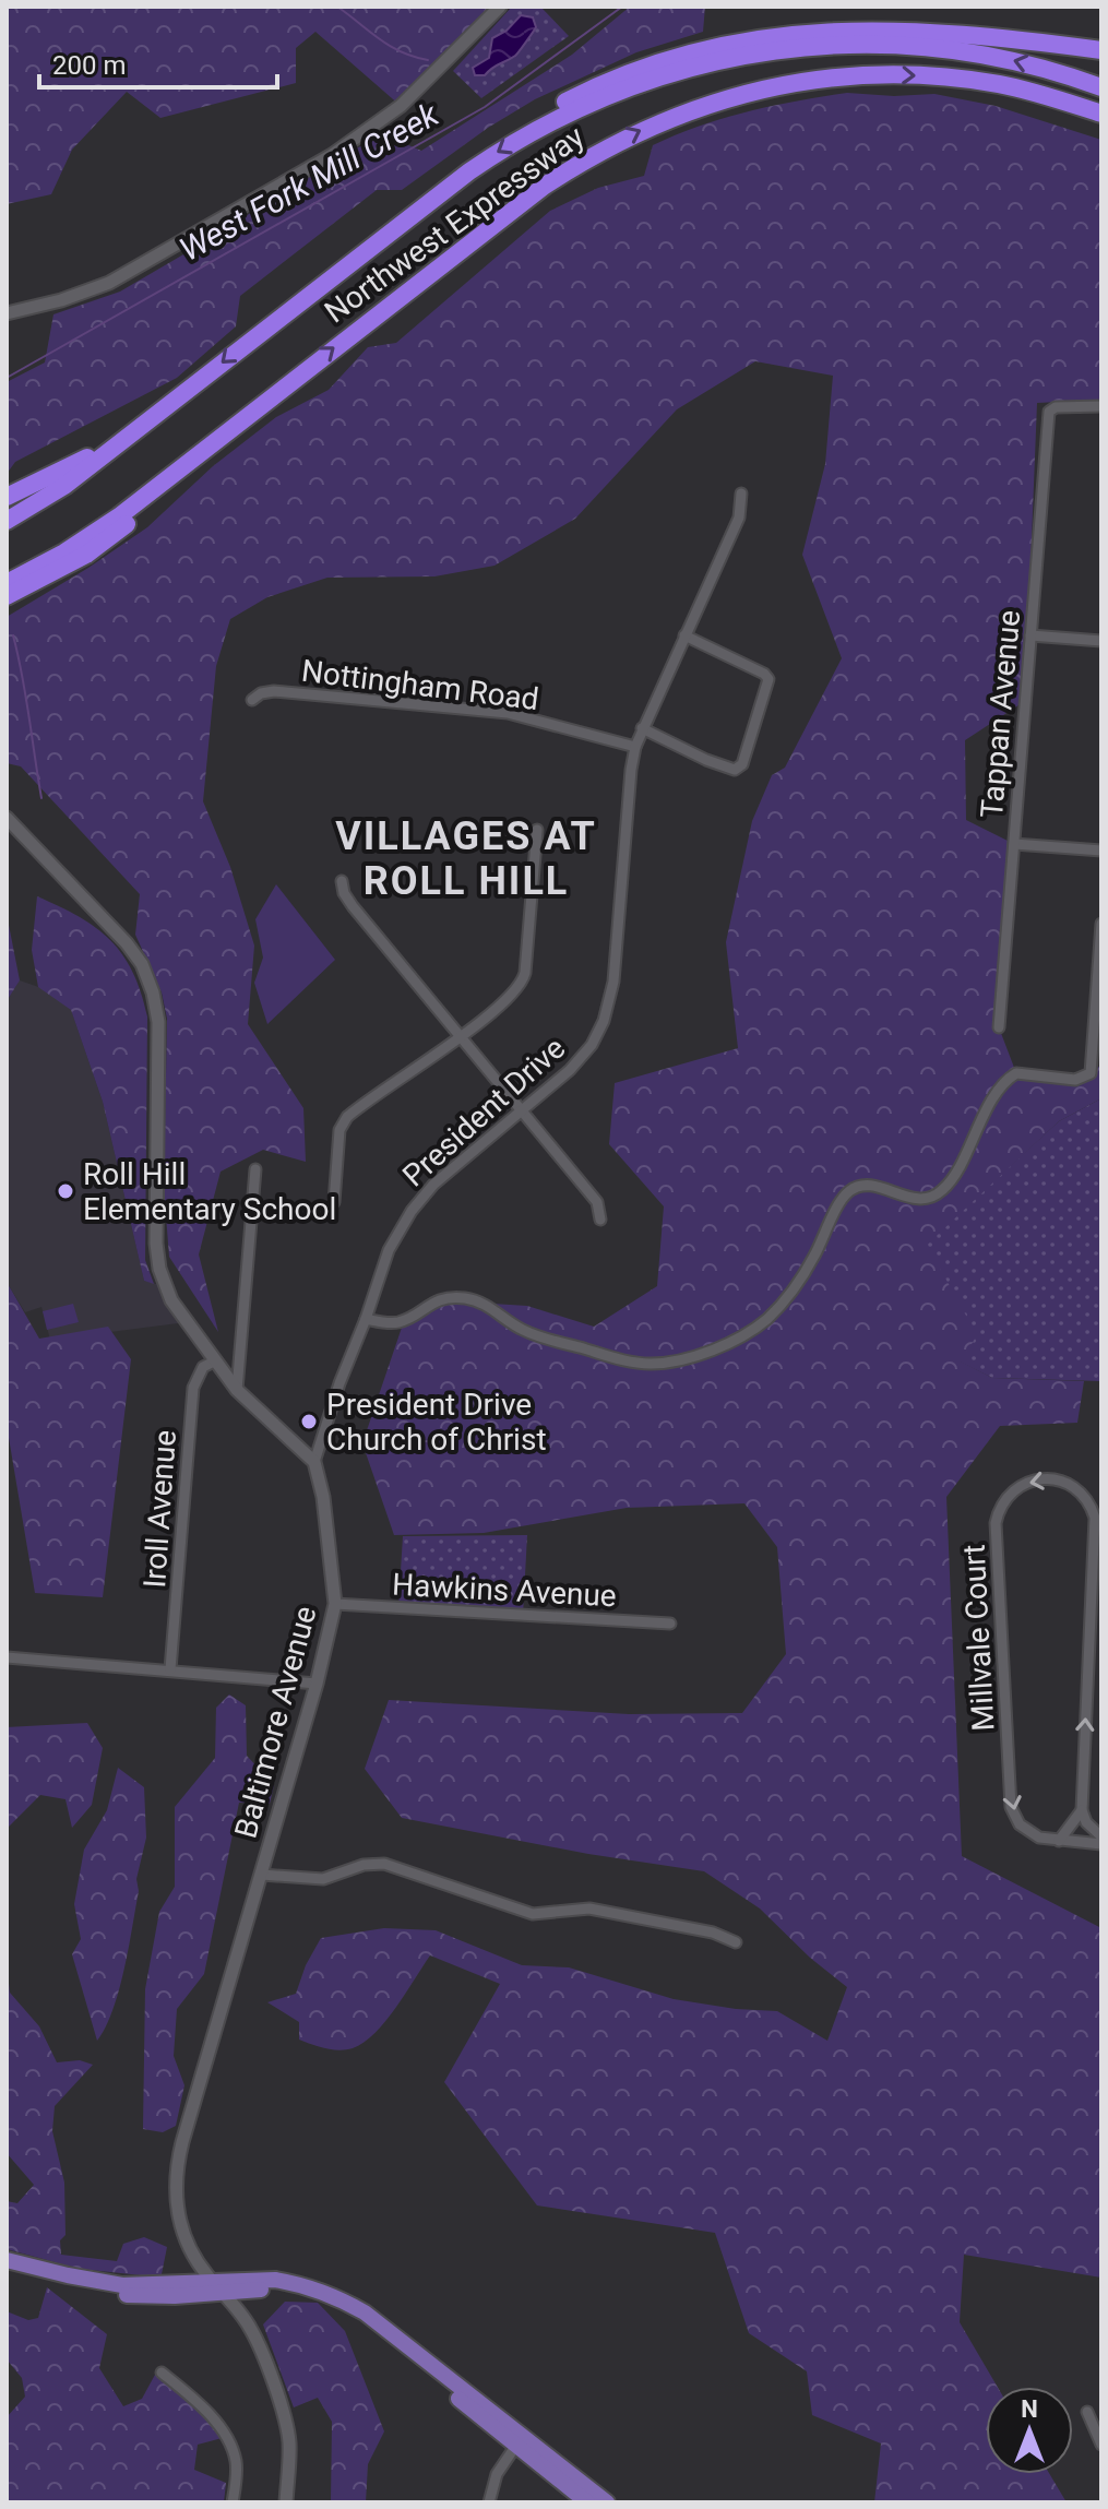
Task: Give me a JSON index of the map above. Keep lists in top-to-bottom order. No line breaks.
{"streets":{"highway":["Northwest Expressway"],"street":["Nottingham Road","Tappan Avenue","President Drive","Iroll Avenue","Hawkins Avenue","Millvale Court","Baltimore Avenue"]},"crossings":[["Nottingham Road","President Drive"],["President Drive","Baltimore Avenue"],["Hawkins Avenue","Baltimore Avenue"]],"districts":["VILLAGES AT ROLL HILL"],"water":["West Fork Mill Creek"],"places":["Roll Hill Elementary School","President Drive Church of Christ"],"scale_bar":"200 m","north":"top"}
